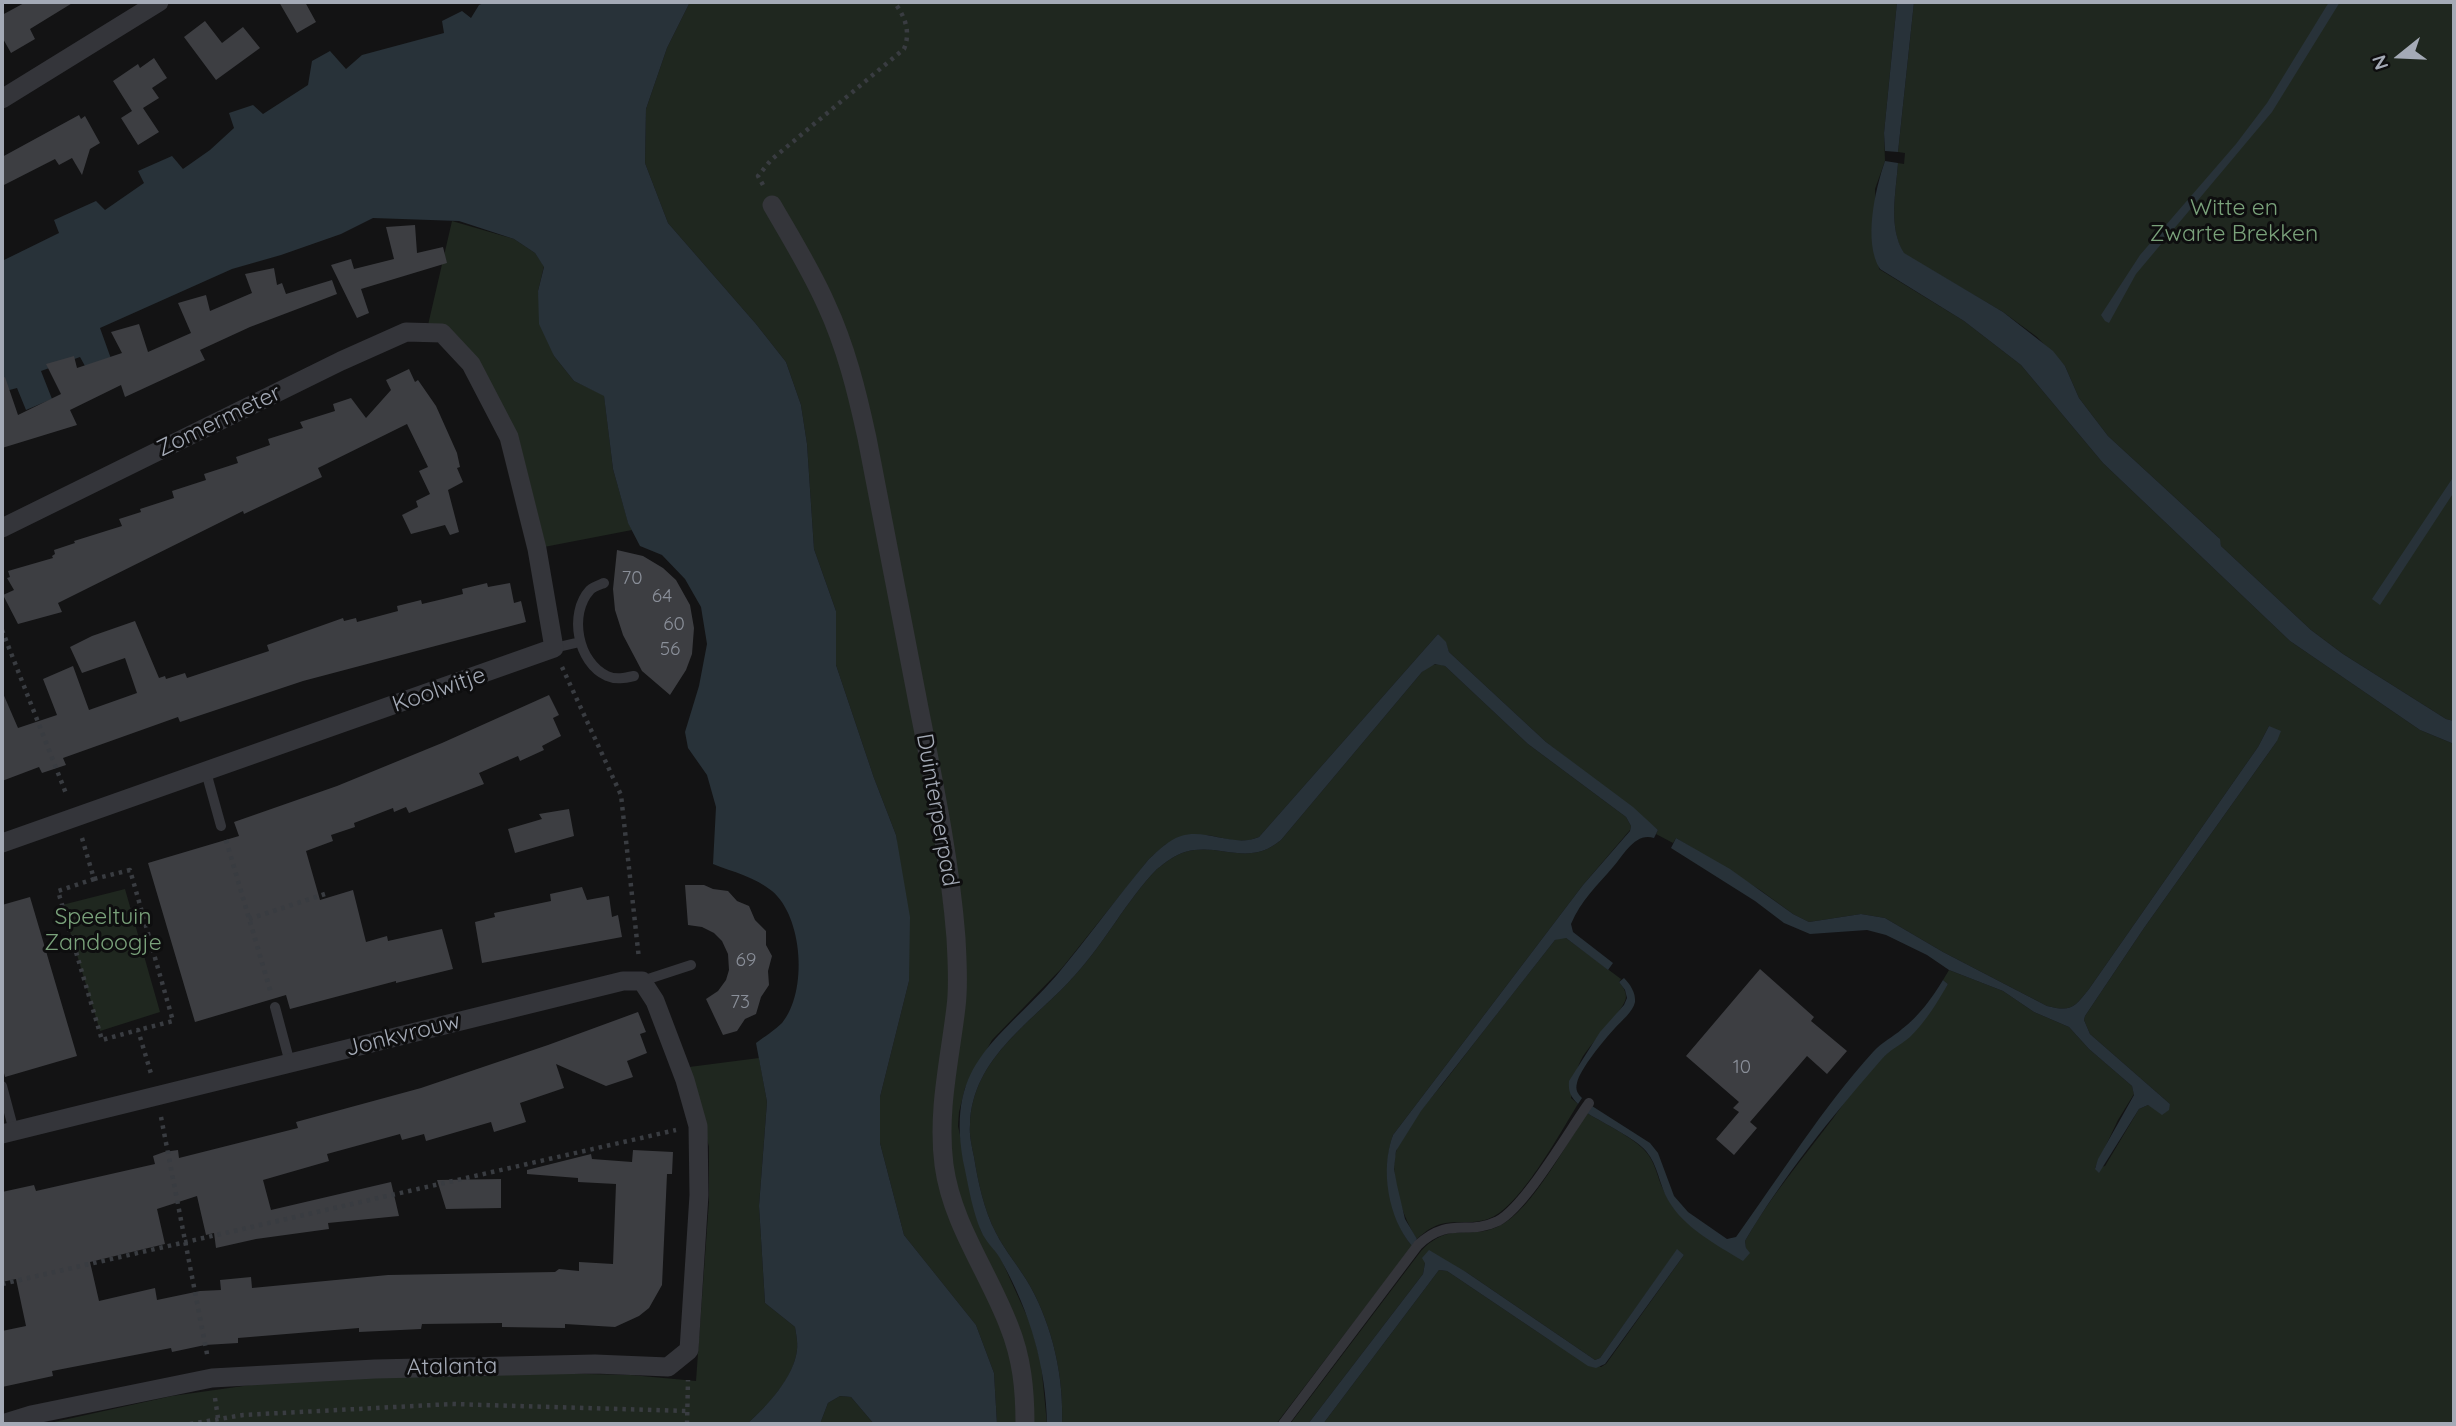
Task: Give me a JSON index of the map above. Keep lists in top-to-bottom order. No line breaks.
{"streets":{"street":["Zomermeter","Koolwitje","Duinterperpad","Jonkvrouw","Atalanta"]},"crossings":[["Zomermeter","Koolwitje"]],"parks":["Witte en Zwarte Brekken","Speeltuin Zandoogje"],"house_numbers":["70","64","60","56","69","73","10"],"north":"left"}
